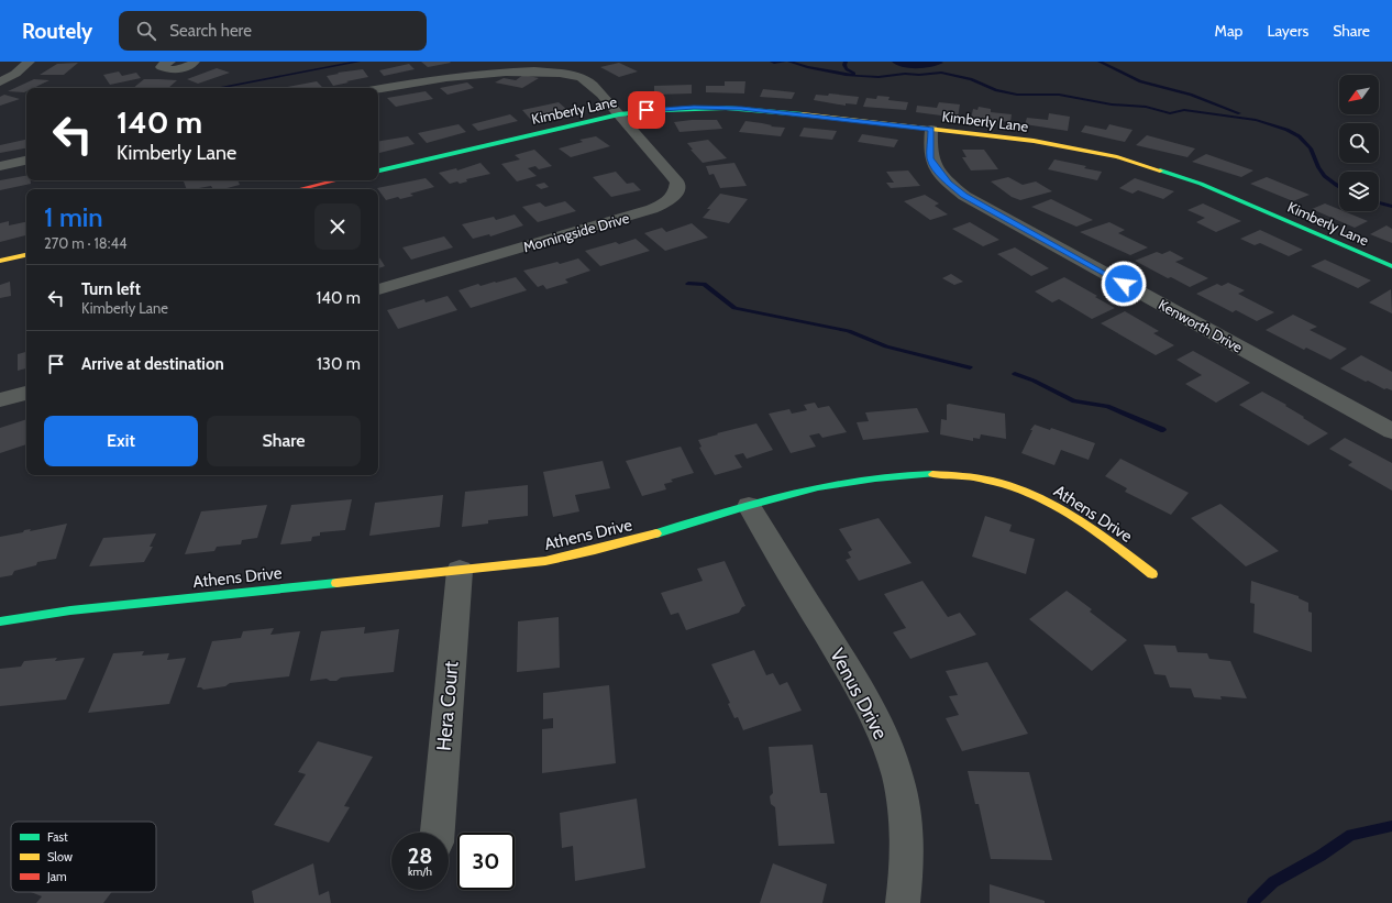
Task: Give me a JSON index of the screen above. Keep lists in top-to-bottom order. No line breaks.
{"streets":{"street":["Kimberly Lane","Morningside Drive","Kenworth Drive","Athens Drive","Venus Drive","Hera Court"]},"crossings":[["Kimberly Lane","Morningside Drive"],["Kimberly Lane","Kenworth Drive"],["Athens Drive","Venus Drive"],["Athens Drive","Hera Court"]],"legend":["Fast","Slow","Jam"],"north":"bottom left","page":{"header":"Routely","search":"Search here","nav":["Map","Layers","Share"],"turn":["140 m","Kimberly Lane"],"heading":["1 min","270 m · 18:44"],"list":[{"name":"Turn left","note":"Kimberly Lane","value":"140 m"},{"name":"Arrive at destination","value":"130 m"}],"buttons":["Exit","Share"],"speed":"28 km/h","limit":"30"}}
